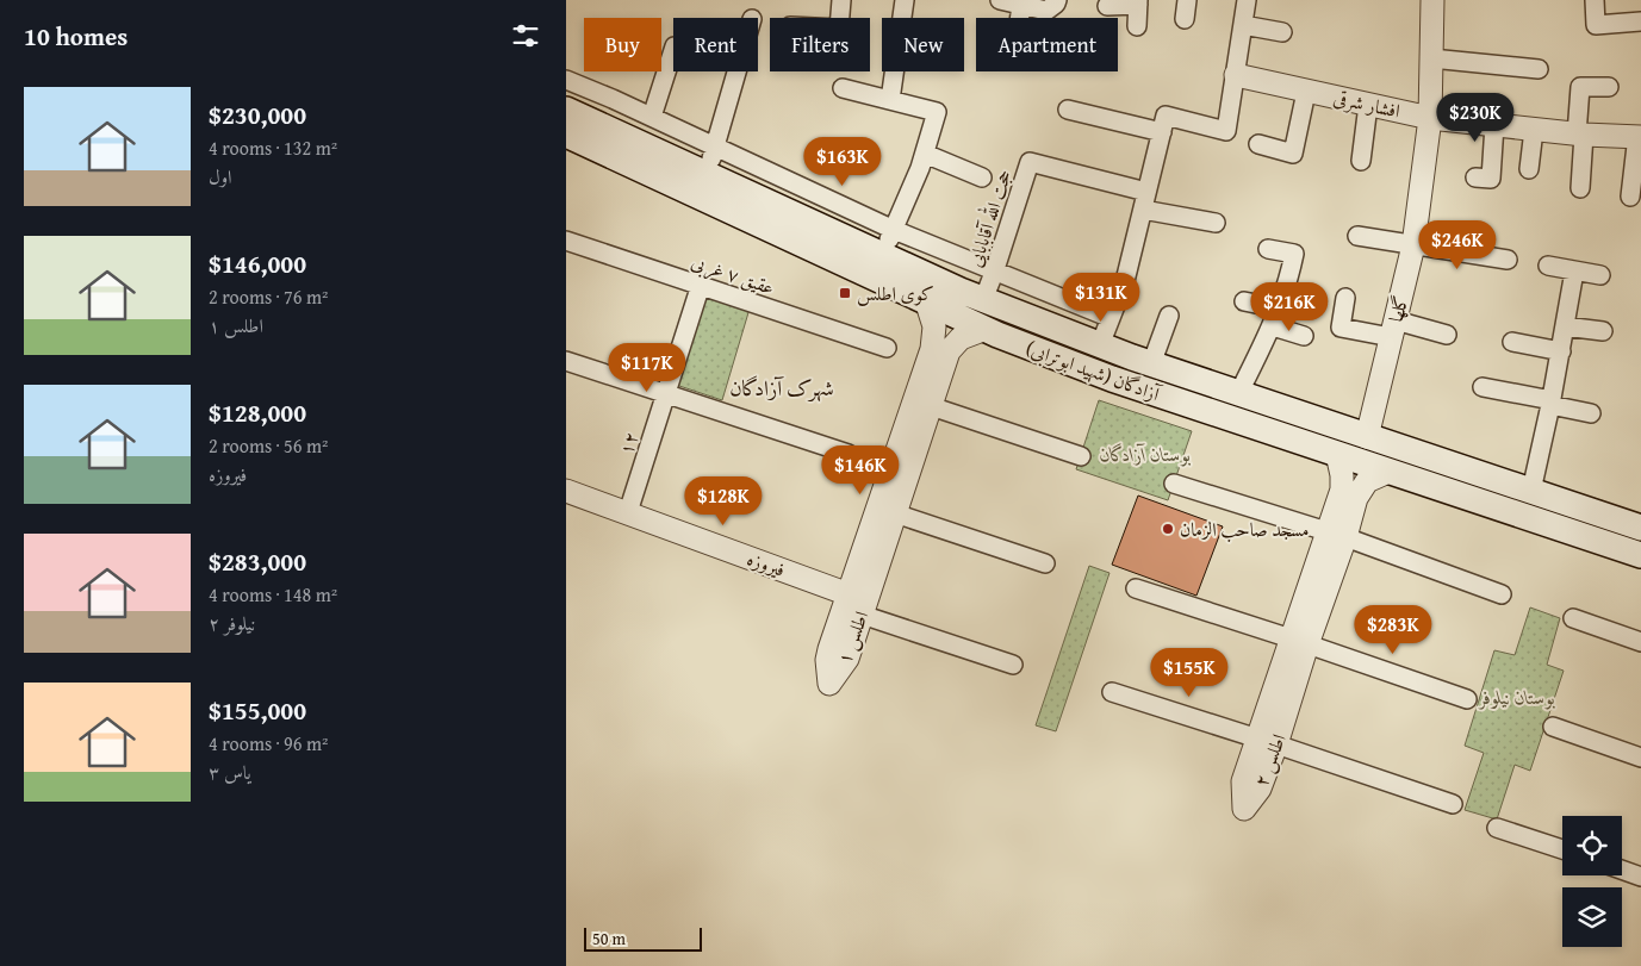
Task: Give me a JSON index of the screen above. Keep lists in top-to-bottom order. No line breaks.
{"streets":{"main road":["آزادگان (شهید ابوترابی)"],"street":["افشار شرقی","حجت الله آقابابایی","عقیق ۷ غربی","گلها","۱۲","فیروزه","اطلس ۱","اطلس ۲"]},"crossings":[["افشار شرقی","گلها"],["حجت الله آقابابایی","آزادگان (شهید ابوترابی)"],["عقیق ۷ غربی","۱۲"],["گلها","آزادگان (شهید ابوترابی)"],["آزادگان (شهید ابوترابی)","اطلس ۱"],["آزادگان (شهید ابوترابی)","اطلس ۲"],["۱۲","فیروزه"],["فیروزه","اطلس ۱"]],"districts":["شهرک آزادگان"],"parks":["بوستان آزادگان","بوستان نیلوفر"],"places":{"transit":["کوی اطلس"],"other":["مسجد صاحب الزمان"]},"scale_bar":"50 m","page":{"heading":"10 homes","chip":["Buy","Rent","Filters","New","Apartment"],"list":[{"name":"$230,000","note":"4 rooms · 132 m² · اول"},{"name":"$146,000","note":"2 rooms · 76 m² · اطلس ۱"},{"name":"$128,000","note":"2 rooms · 56 m² · فیروزه"},{"name":"$283,000","note":"4 rooms · 148 m² · نیلوفر ۲"},{"name":"$155,000","note":"4 rooms · 96 m² · یاس ۳"}],"price":["$230K","$163K","$246K","$131K","$216K","$117K","$146K","$128K","$283K","$155K"],"scale":"50 m"}}
